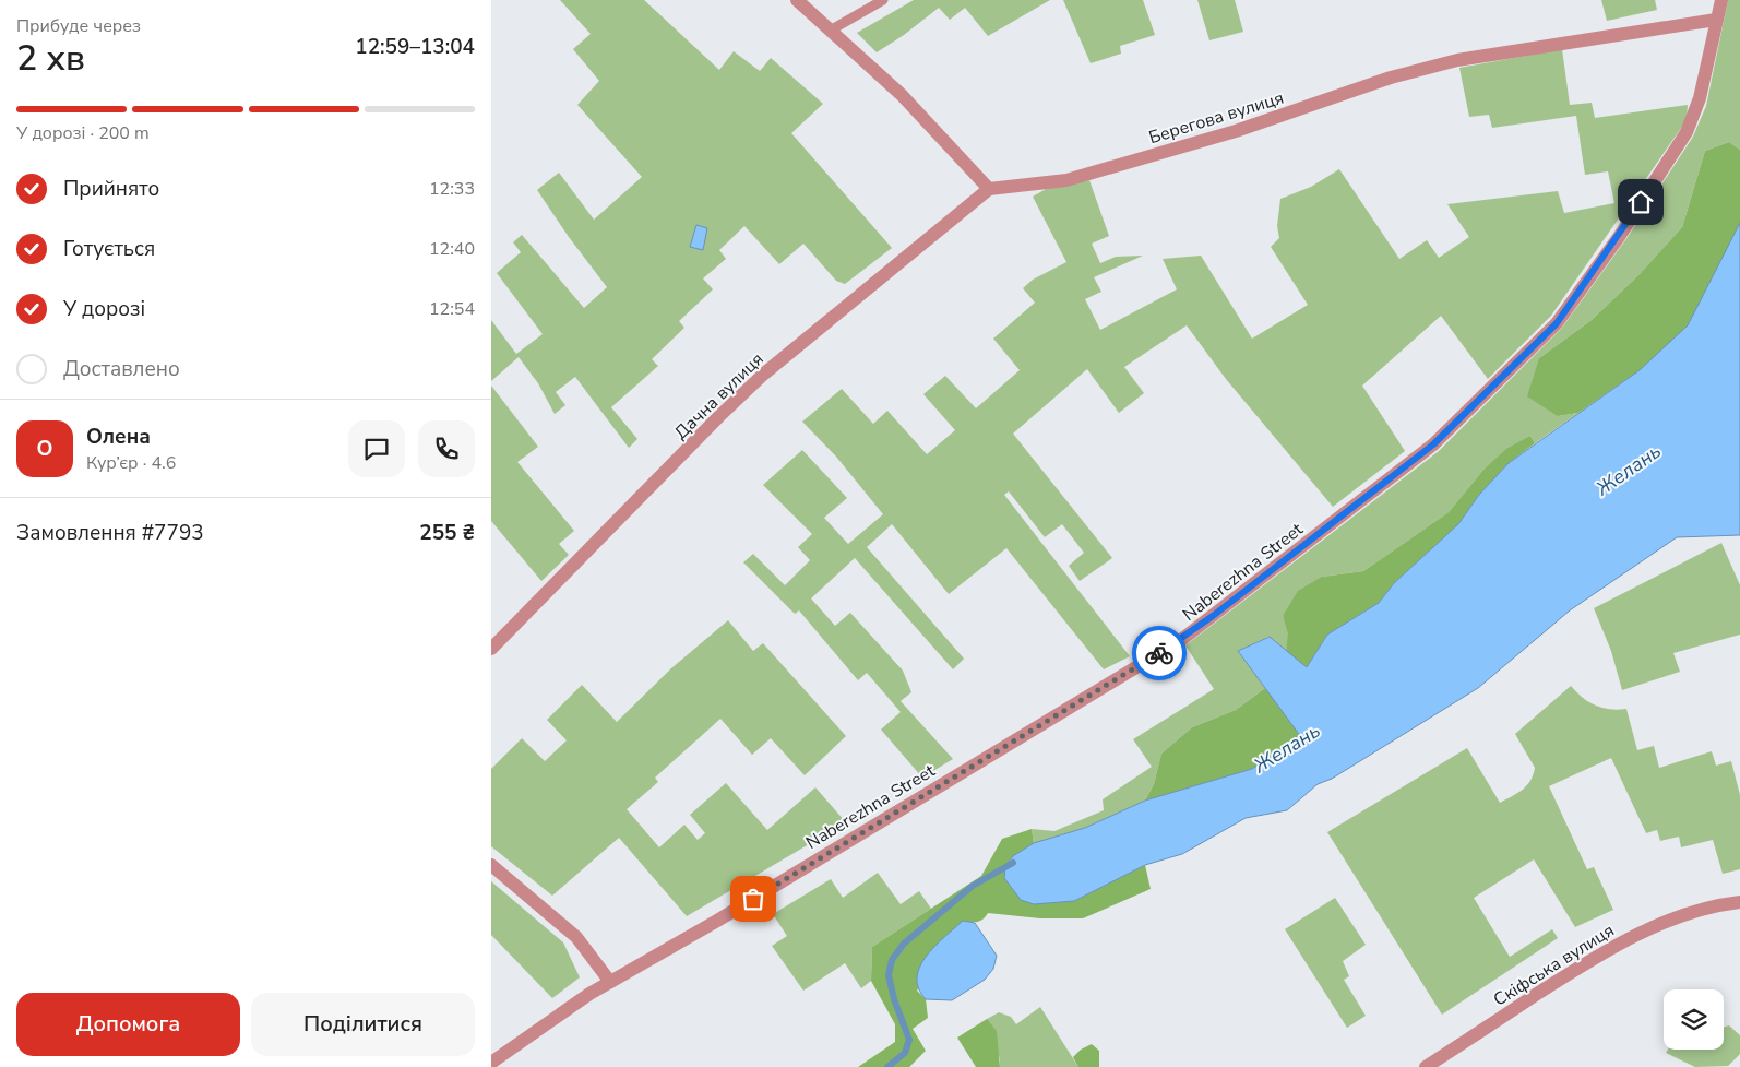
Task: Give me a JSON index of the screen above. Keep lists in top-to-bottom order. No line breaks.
{"streets":{"street":["Берегова вулиця","Дачна вулиця","Naberezhna Street","Скіфська вулиця"]},"crossings":[["Берегова вулиця","Дачна вулиця"],["Берегова вулиця","Naberezhna Street"]],"water":["Желань"],"page":{"heading":["2 хв","Прибуде через","12:59–13:04"],"panel":["Олена","Кур’єр · 4.6","Замовлення #7793","255 ₴"],"bar":"У дорозі · 200 m","list":[["Прийнято","12:33"],["Готується","12:40"],["У дорозі","12:54"],"Доставлено"],"round":"О","buttons":["Допомога","Поділитися"]}}
